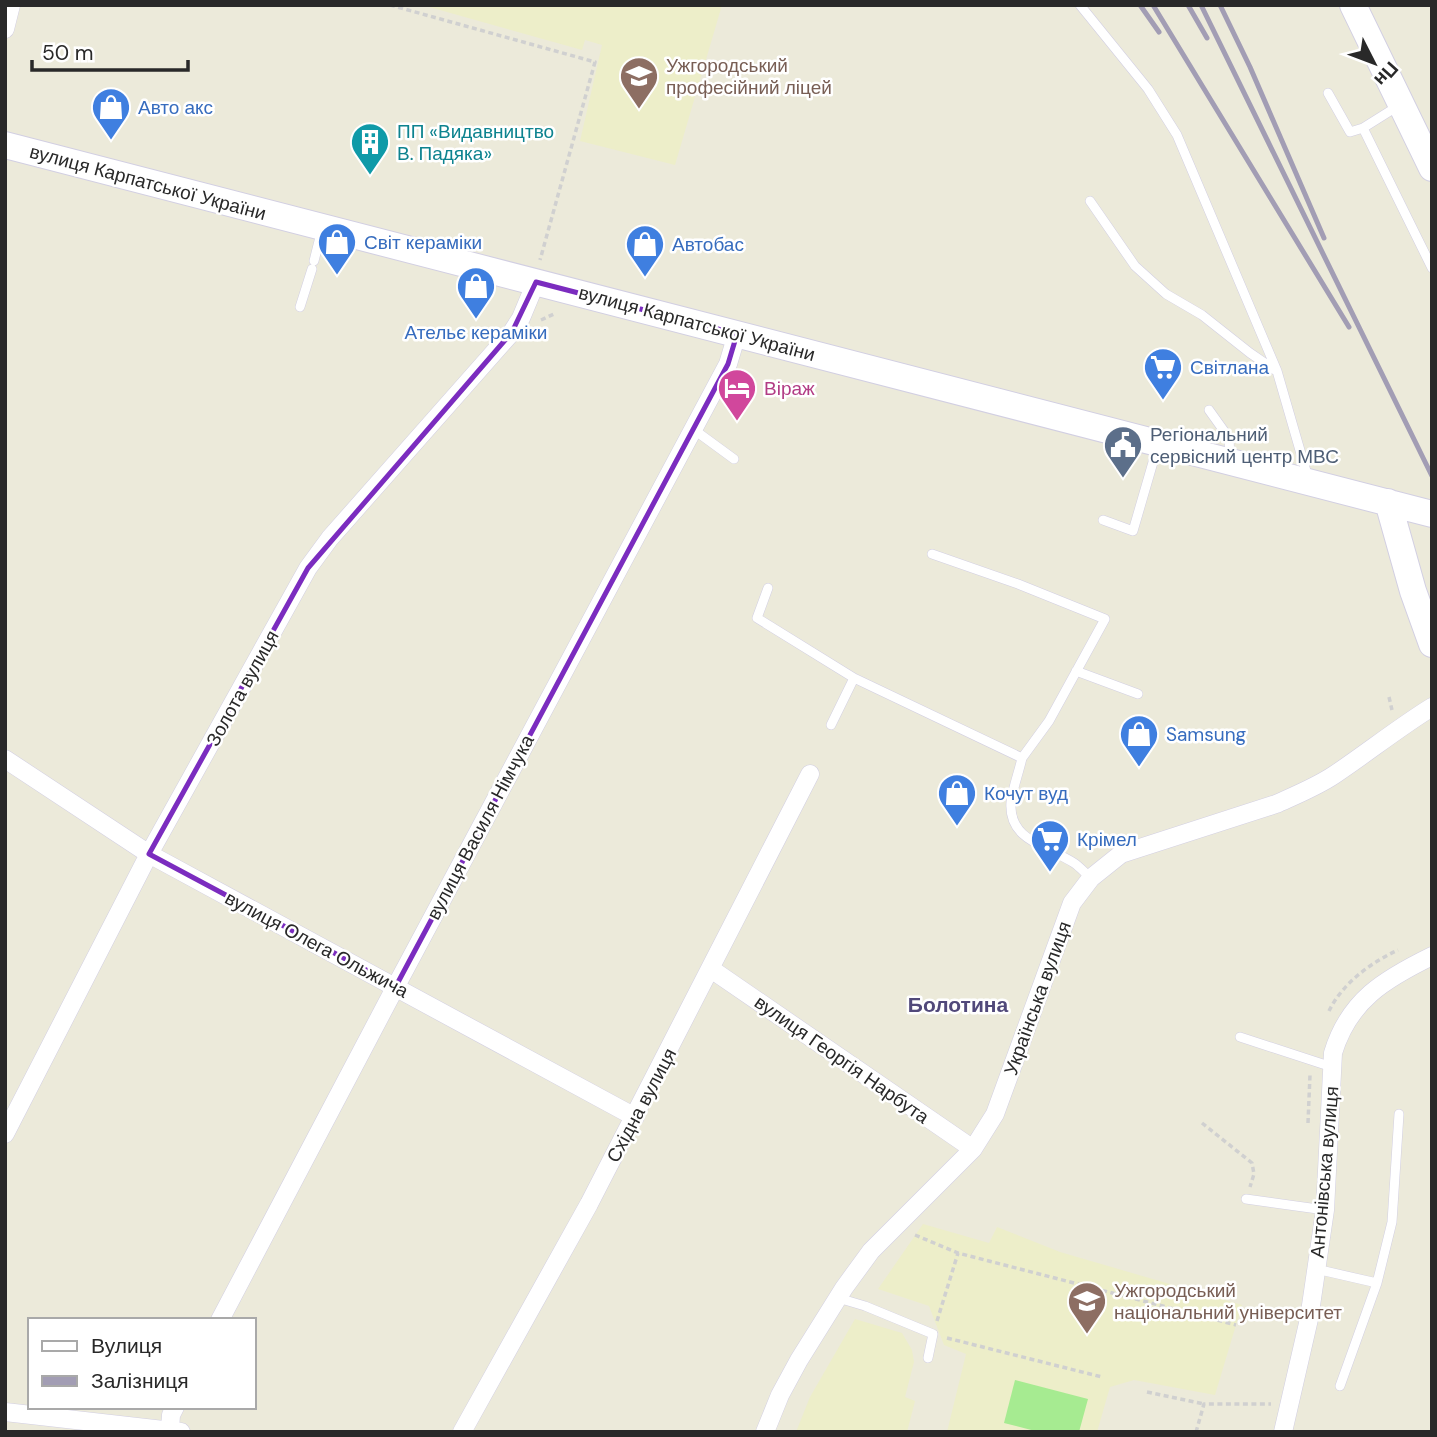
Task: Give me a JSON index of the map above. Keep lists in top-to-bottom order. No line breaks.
{"streets":{"main road":["вулиця Карпатської України"],"street":["Золота вулиця","вулиця Василя Німчука","вулиця Олега Ольжича","Українська вулиця","вулиця Георгія Нарбута","Східна вулиця","Антонівська вулиця"]},"crossings":[["вулиця Карпатської України","Золота вулиця"],["вулиця Карпатської України","вулиця Василя Німчука"],["Золота вулиця","вулиця Олега Ольжича"],["вулиця Василя Німчука","вулиця Олега Ольжича"],["вулиця Олега Ольжича","Східна вулиця"],["Українська вулиця","вулиця Георгія Нарбута"],["вулиця Георгія Нарбута","Східна вулиця"]],"districts":["Болотина"],"places":{"school or university":["Ужгородський професійний ліцей","Ужгородський національний університет"],"shop":["Авто акс","Світ кераміки","Автобас","Ательє кераміки","Samsung","Кочут вуд"],"building":["ПП «Видавництво В. Падяка»"],"supermarket":["Світлана","Крімел"],"hotel":["Віраж"],"public building":["Регіональний сервісний центр МВС"]},"legend":["Вулиця","Залізниця"],"scale_bar":"50 m","north":"bottom right"}
